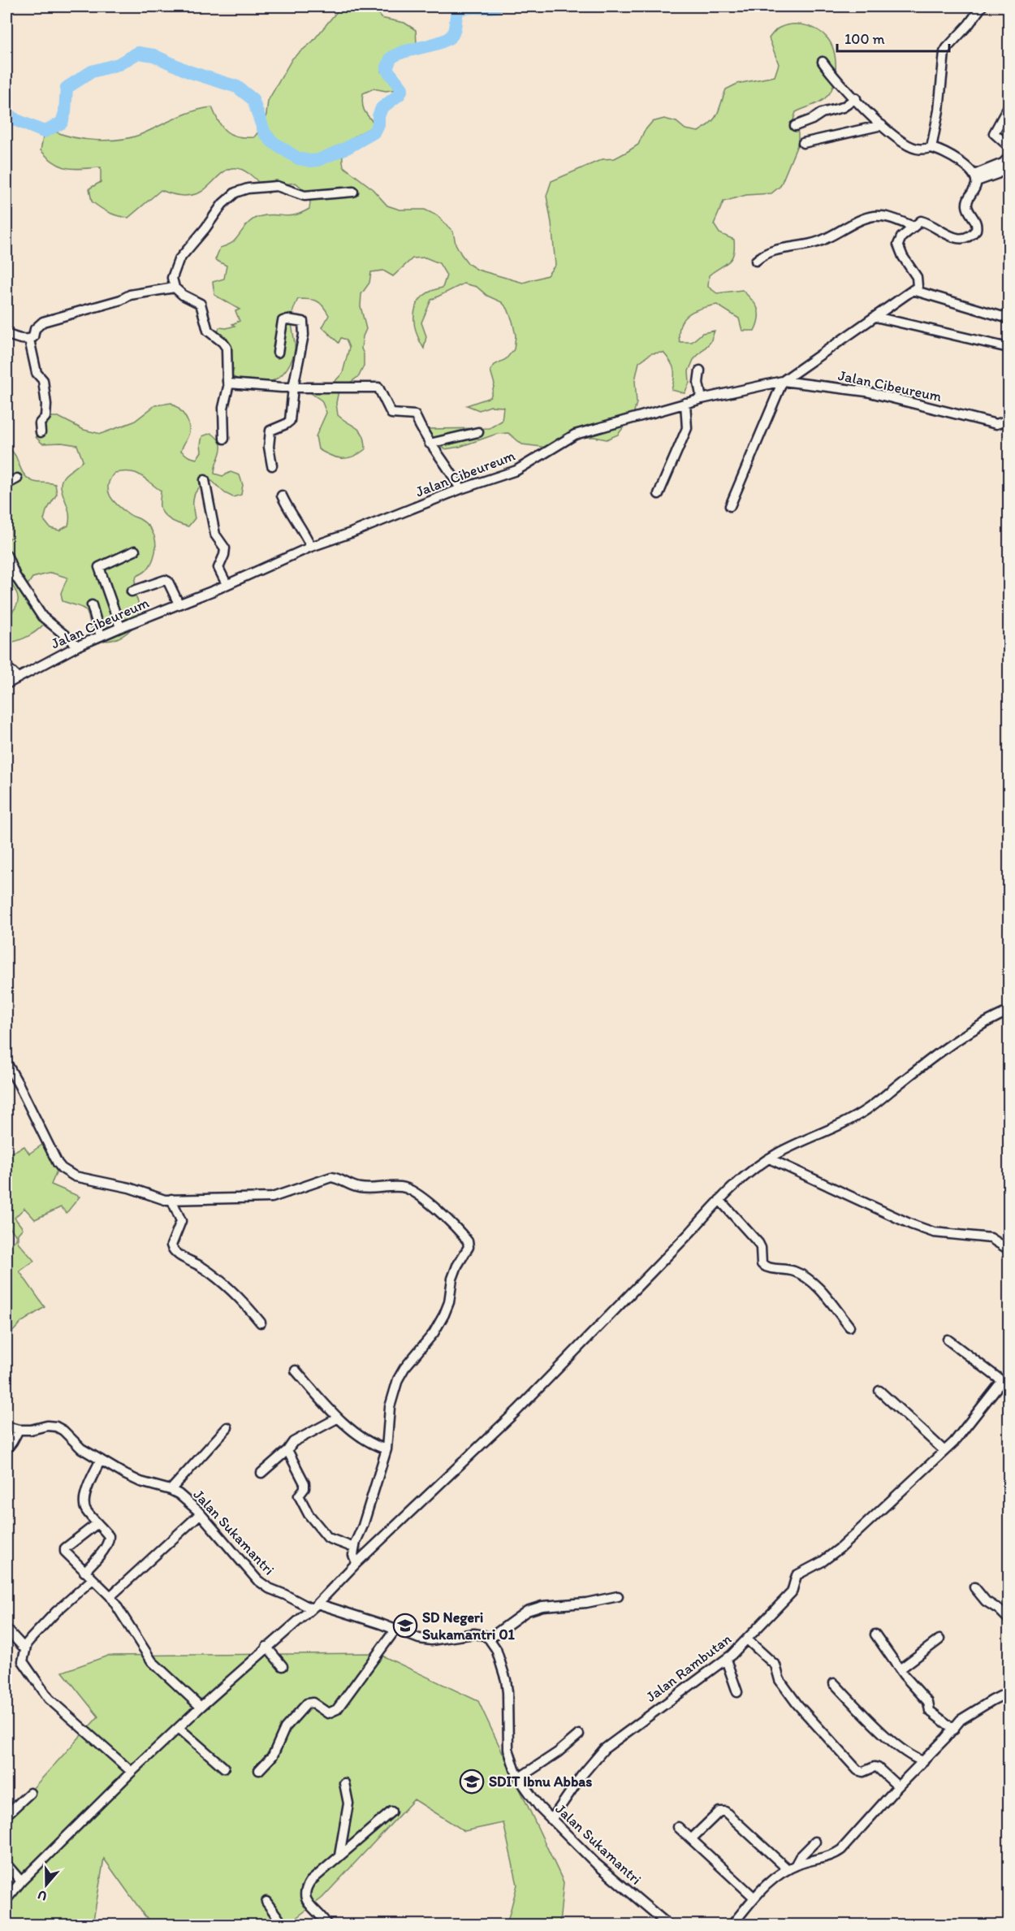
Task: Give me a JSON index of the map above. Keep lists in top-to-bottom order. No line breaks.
{"streets":{"street":["Jalan Cibeureum","Jalan Sukamantri","Jalan Rambutan"]},"crossings":[["Jalan Sukamantri","Jalan Rambutan"]],"places":{"school or university":["SD Negeri Sukamantri 01","SDIT Ibnu Abbas"]},"scale_bar":"100 m","north":"bottom"}
